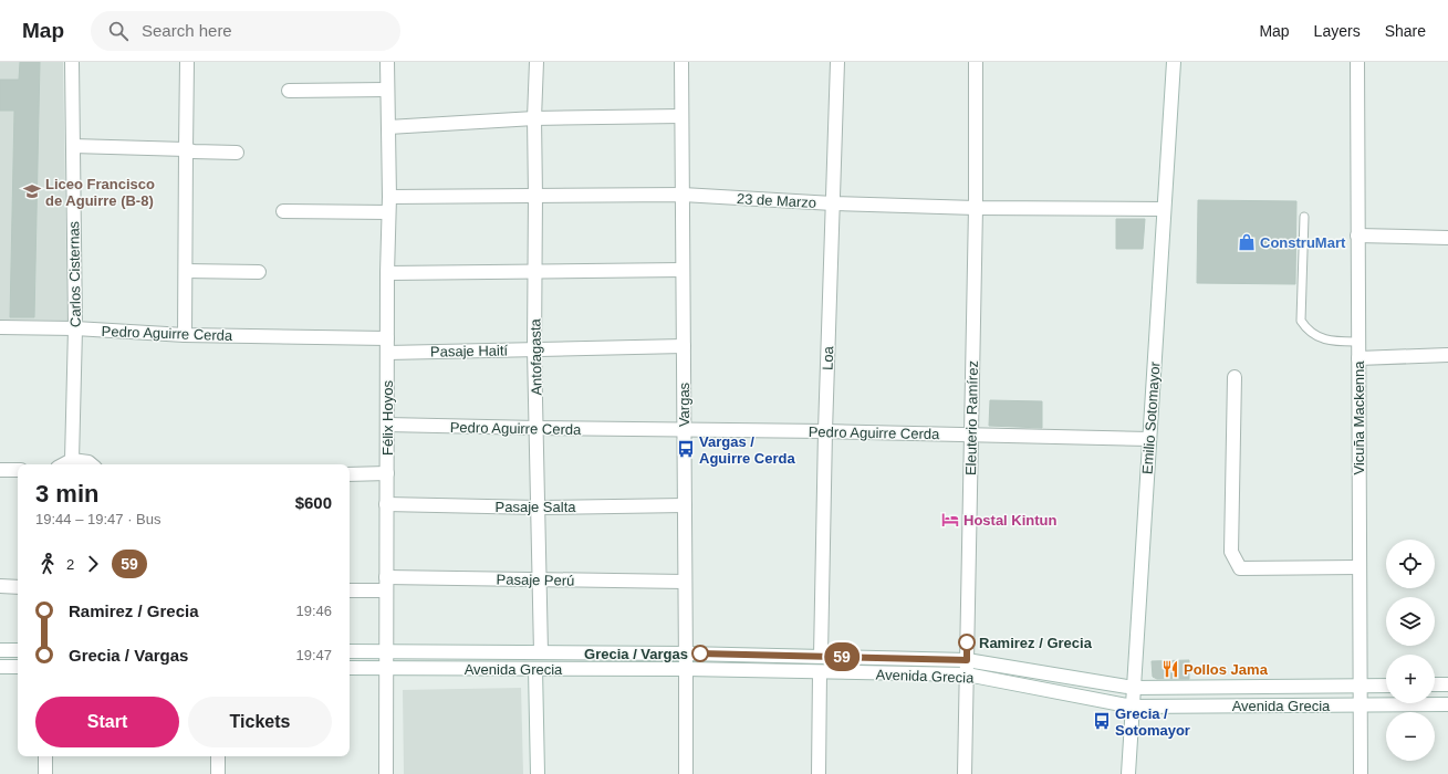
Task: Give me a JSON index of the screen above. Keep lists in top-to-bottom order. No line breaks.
{"streets":{"street":["23 de Marzo","Carlos Cisternas","Pedro Aguirre Cerda","Pasaje Haití","Antofagasta","Loa","Vargas","Félix Hoyos","Eleuterio Ramírez","Emilio Sotomayor","Vicuña Mackenna","Pasaje Salta","Pasaje Perú","Avenida Grecia"]},"crossings":[["23 de Marzo","Antofagasta"],["23 de Marzo","Loa"],["23 de Marzo","Vargas"],["23 de Marzo","Félix Hoyos"],["23 de Marzo","Eleuterio Ramírez"],["23 de Marzo","Emilio Sotomayor"],["Carlos Cisternas","Pedro Aguirre Cerda"],["Pedro Aguirre Cerda","Antofagasta"],["Pedro Aguirre Cerda","Loa"],["Pedro Aguirre Cerda","Vargas"],["Pedro Aguirre Cerda","Félix Hoyos"],["Pedro Aguirre Cerda","Eleuterio Ramírez"],["Pedro Aguirre Cerda","Emilio Sotomayor"],["Pasaje Haití","Antofagasta"],["Pasaje Haití","Vargas"],["Pasaje Haití","Félix Hoyos"],["Antofagasta","Pasaje Salta"],["Antofagasta","Pasaje Perú"],["Antofagasta","Avenida Grecia"],["Loa","Avenida Grecia"],["Vargas","Pasaje Salta"],["Vargas","Pasaje Perú"],["Vargas","Avenida Grecia"],["Félix Hoyos","Pasaje Salta"],["Félix Hoyos","Pasaje Perú"],["Félix Hoyos","Avenida Grecia"],["Eleuterio Ramírez","Avenida Grecia"],["Emilio Sotomayor","Avenida Grecia"],["Vicuña Mackenna","Avenida Grecia"]],"places":{"school or university":["Liceo Francisco de Aguirre (B-8)"],"shop":["ConstruMart"],"bus stop":["Vargas / Aguirre Cerda","Grecia / Sotomayor"],"hotel":["Hostal Kintun"],"other":["Ramirez / Grecia","Grecia / Vargas"],"restaurant":["Pollos Jama"]},"lines":["bus line 59"],"page":{"header":"Map","search":"Search here","nav":["Map","Layers","Share"],"on_map":"59","heading":["3 min","19:44 – 19:47 · Bus","$600"],"map_buttons":["+","−"],"legs":["2","59"],"list":[{"name":"Ramirez / Grecia","value":"19:46"},{"name":"Grecia / Vargas","value":"19:47"}],"buttons":["Start","Tickets"]}}
